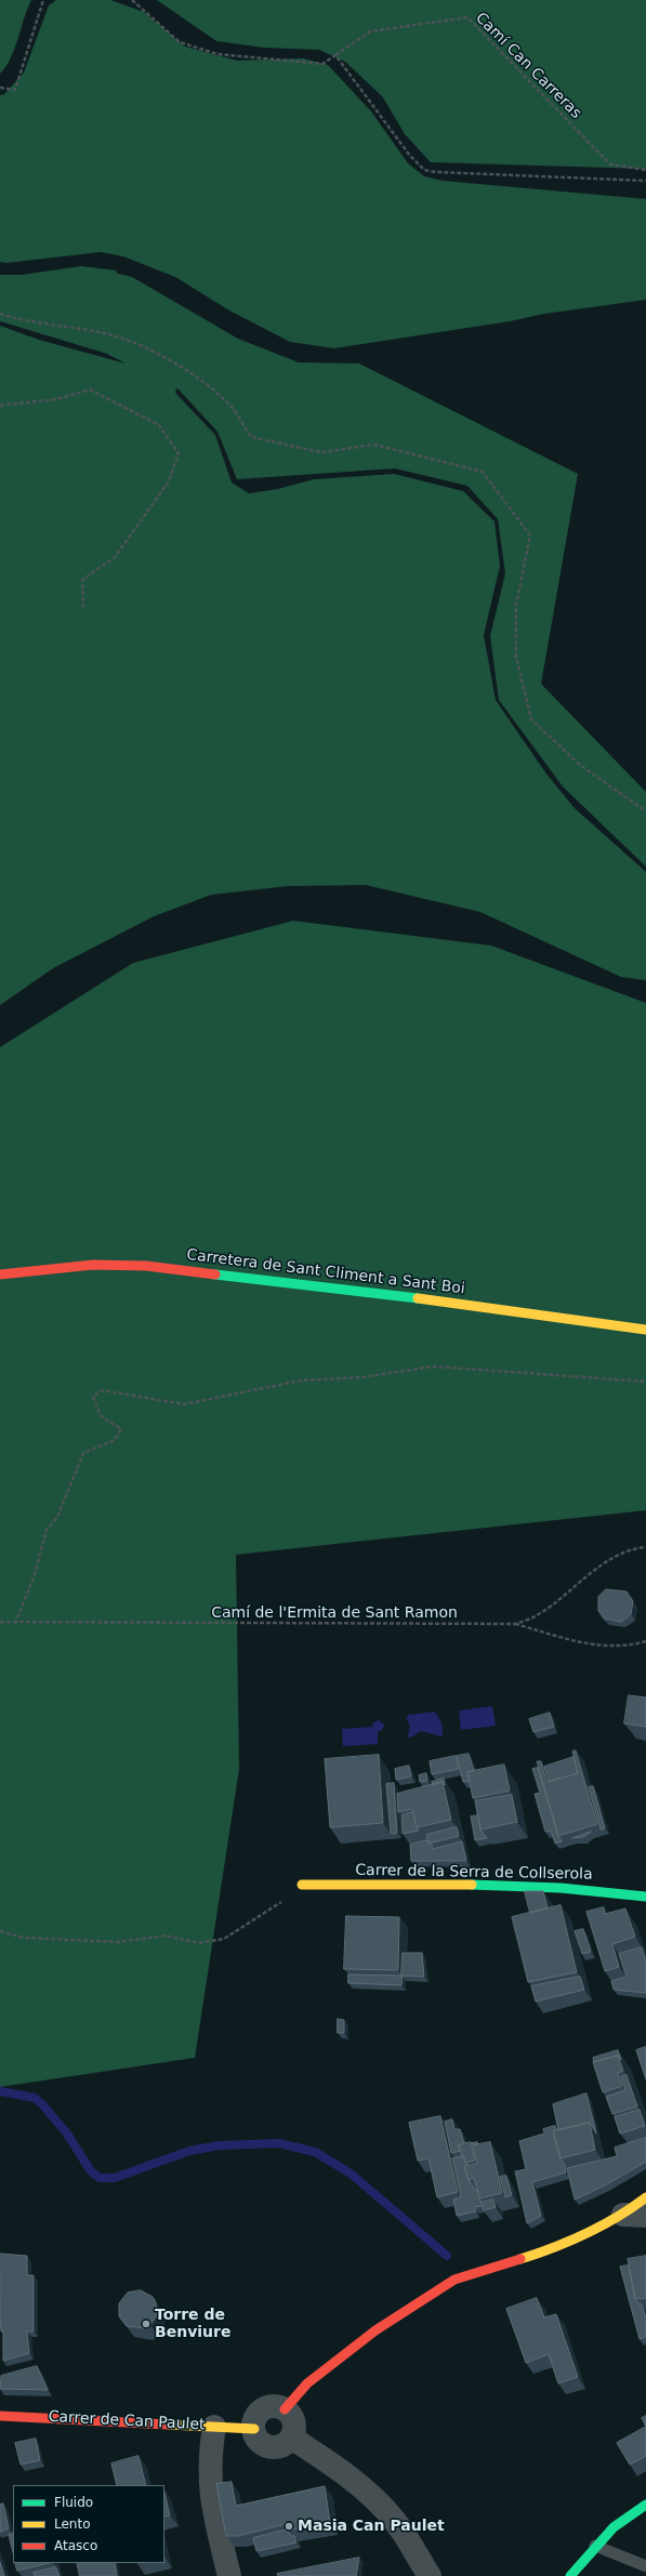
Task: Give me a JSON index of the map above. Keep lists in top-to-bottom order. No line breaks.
{"streets":{"street":["Carretera de Sant Climent a Sant Boi","Carrer de la Serra de Collserola","Carrer de Can Paulet"],"path":["Camí Can Carreras","Camí de l'Ermita de Sant Ramon"]},"places":["Torre de Benviure","Masia Can Paulet"],"legend":["Fluido","Lento","Atasco"]}
